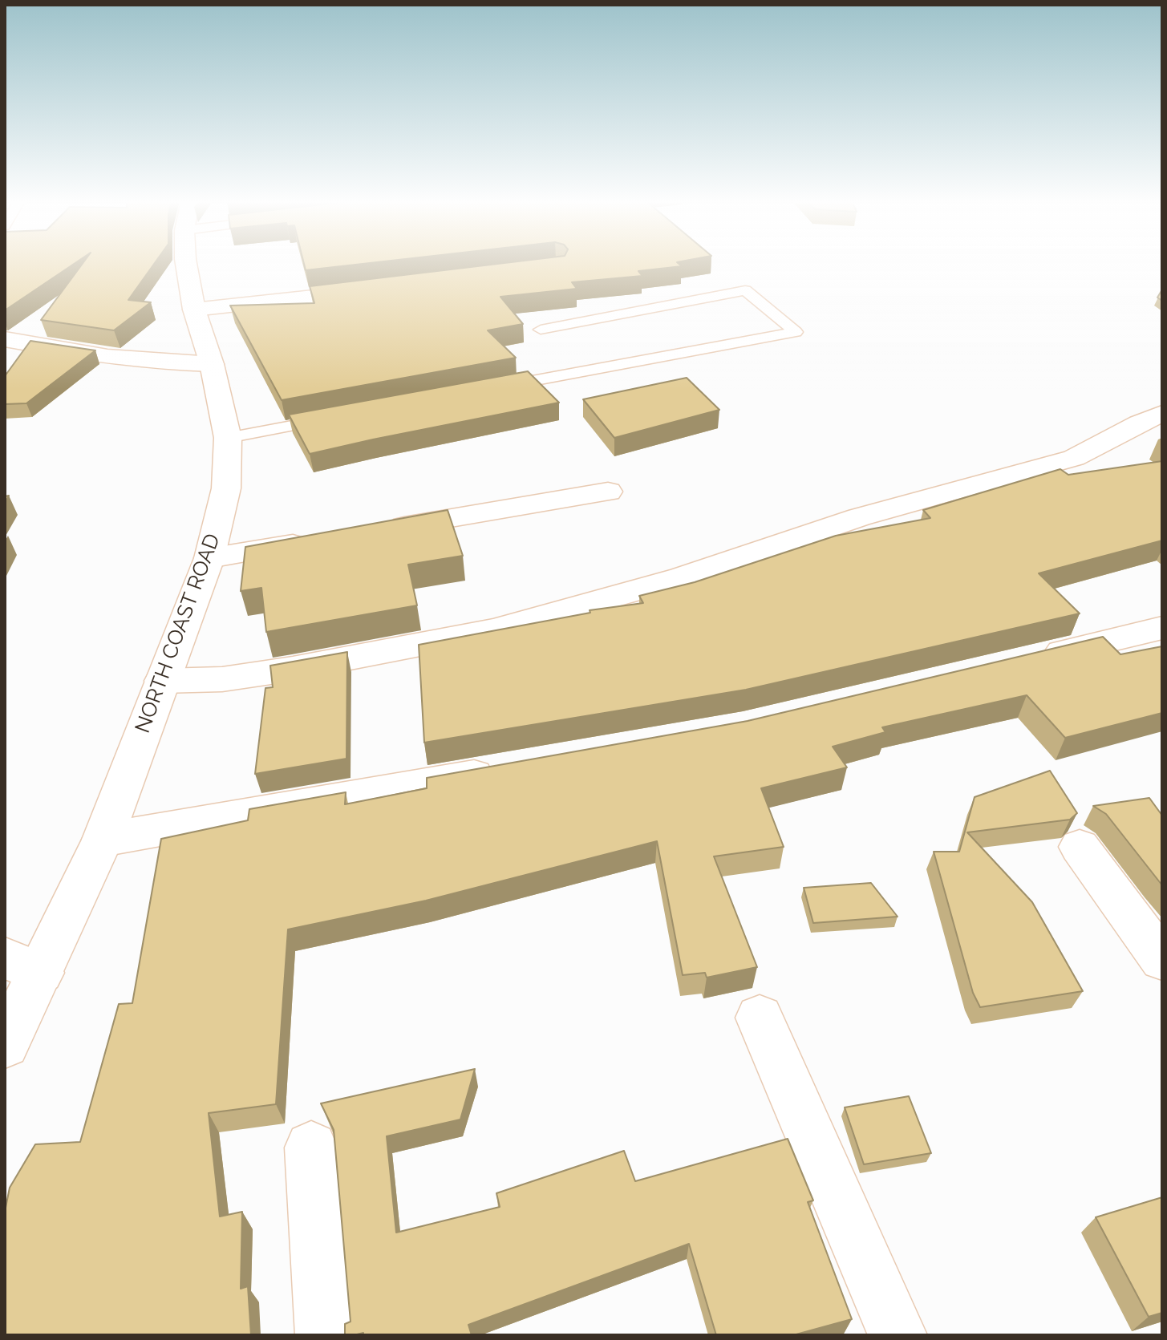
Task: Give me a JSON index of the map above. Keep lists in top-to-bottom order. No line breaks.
{"streets":{"street":["NORTH COAST ROAD"]}}
